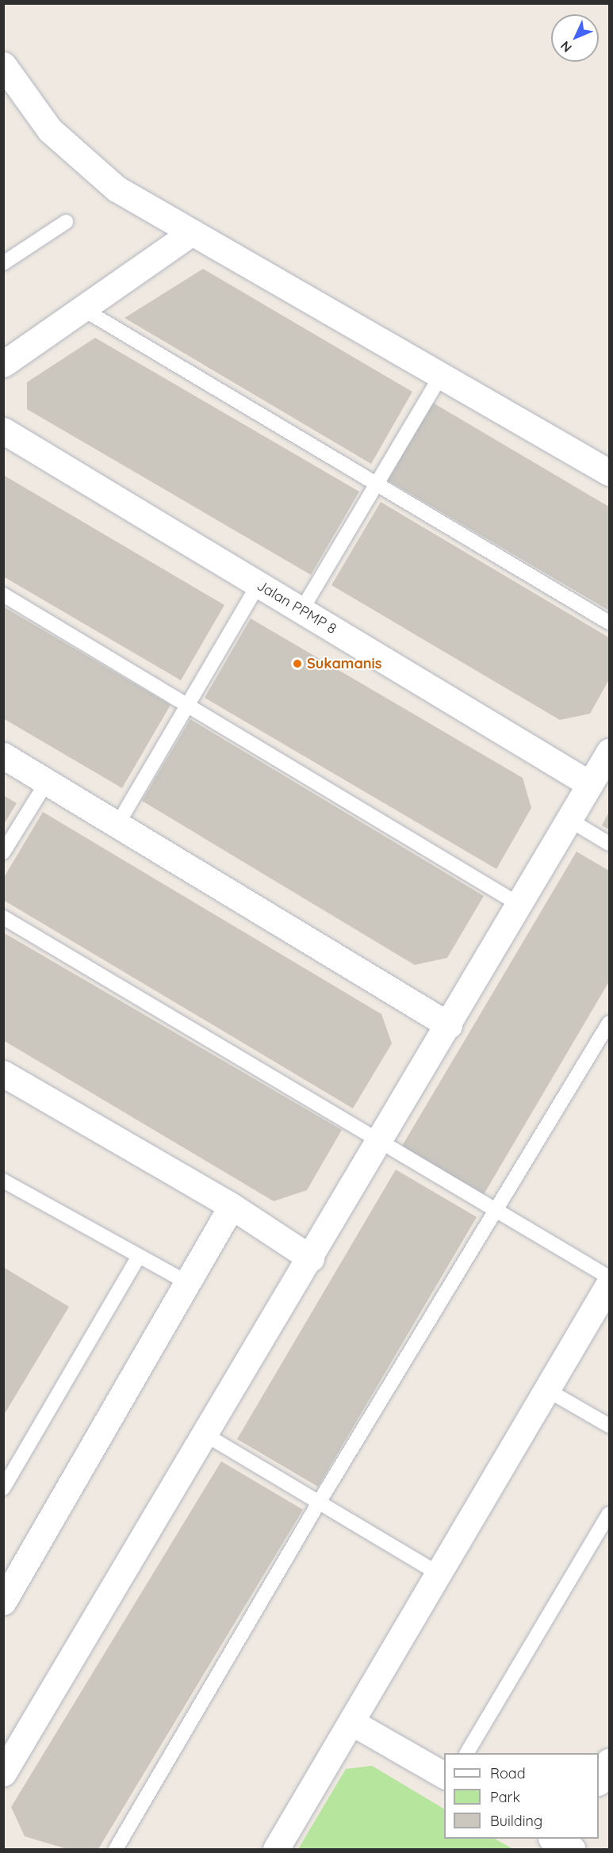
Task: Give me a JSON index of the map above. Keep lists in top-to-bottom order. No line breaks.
{"streets":{"street":["Jalan PPMP 8"]},"places":["Sukamanis"],"legend":["Road","Park","Building"],"north":"bottom left"}
